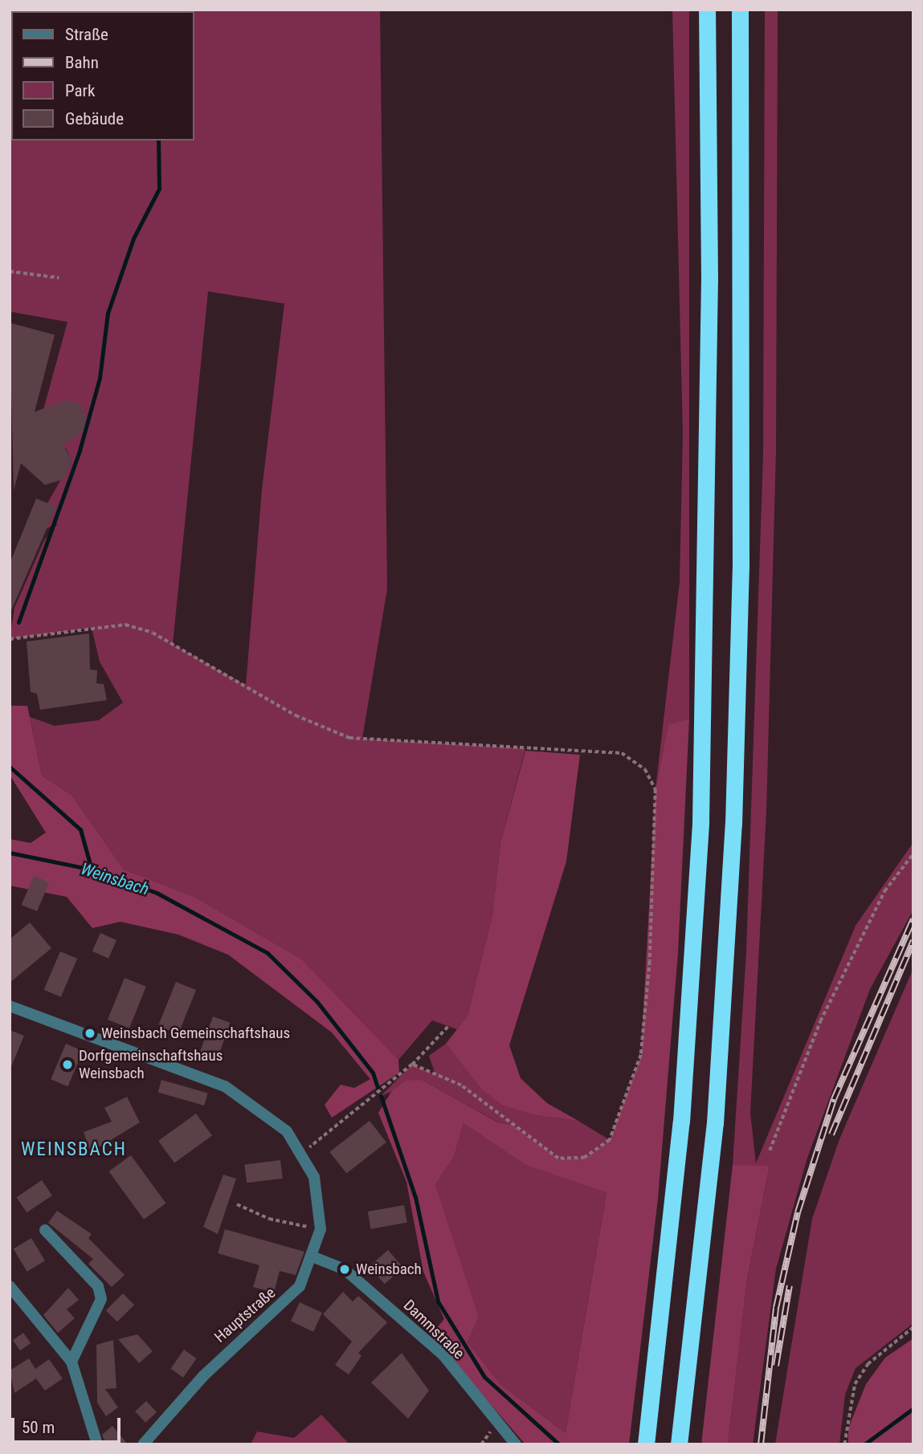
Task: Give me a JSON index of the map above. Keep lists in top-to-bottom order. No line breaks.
{"streets":{"street":["Hauptstraße","Dammstraße"]},"crossings":[["Hauptstraße","Dammstraße"]],"districts":["WEINSBACH"],"water":["Weinsbach"],"places":["Weinsbach Gemeinschaftshaus","Dorfgemeinschaftshaus Weinsbach","Weinsbach"],"legend":["Straße","Bahn","Park","Gebäude"],"scale_bar":"50 m"}
